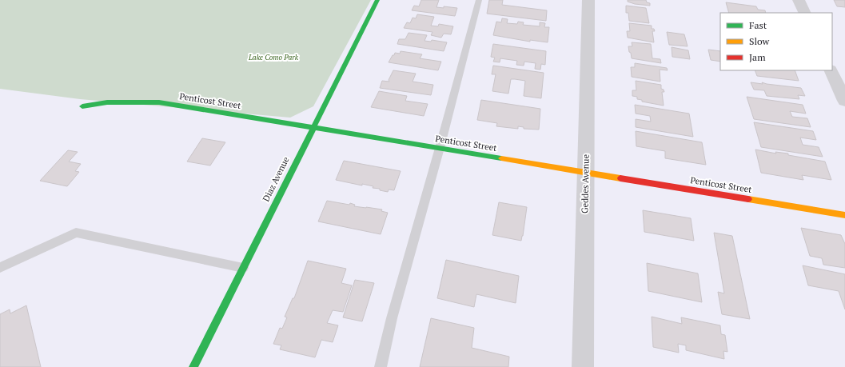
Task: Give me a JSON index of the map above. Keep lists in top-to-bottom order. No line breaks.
{"streets":{"street":["Penticost Street","Diaz Avenue","Geddes Avenue"]},"crossings":[["Penticost Street","Diaz Avenue"],["Penticost Street","Geddes Avenue"]],"parks":["Lake Como Park"],"legend":["Fast","Slow","Jam"]}
